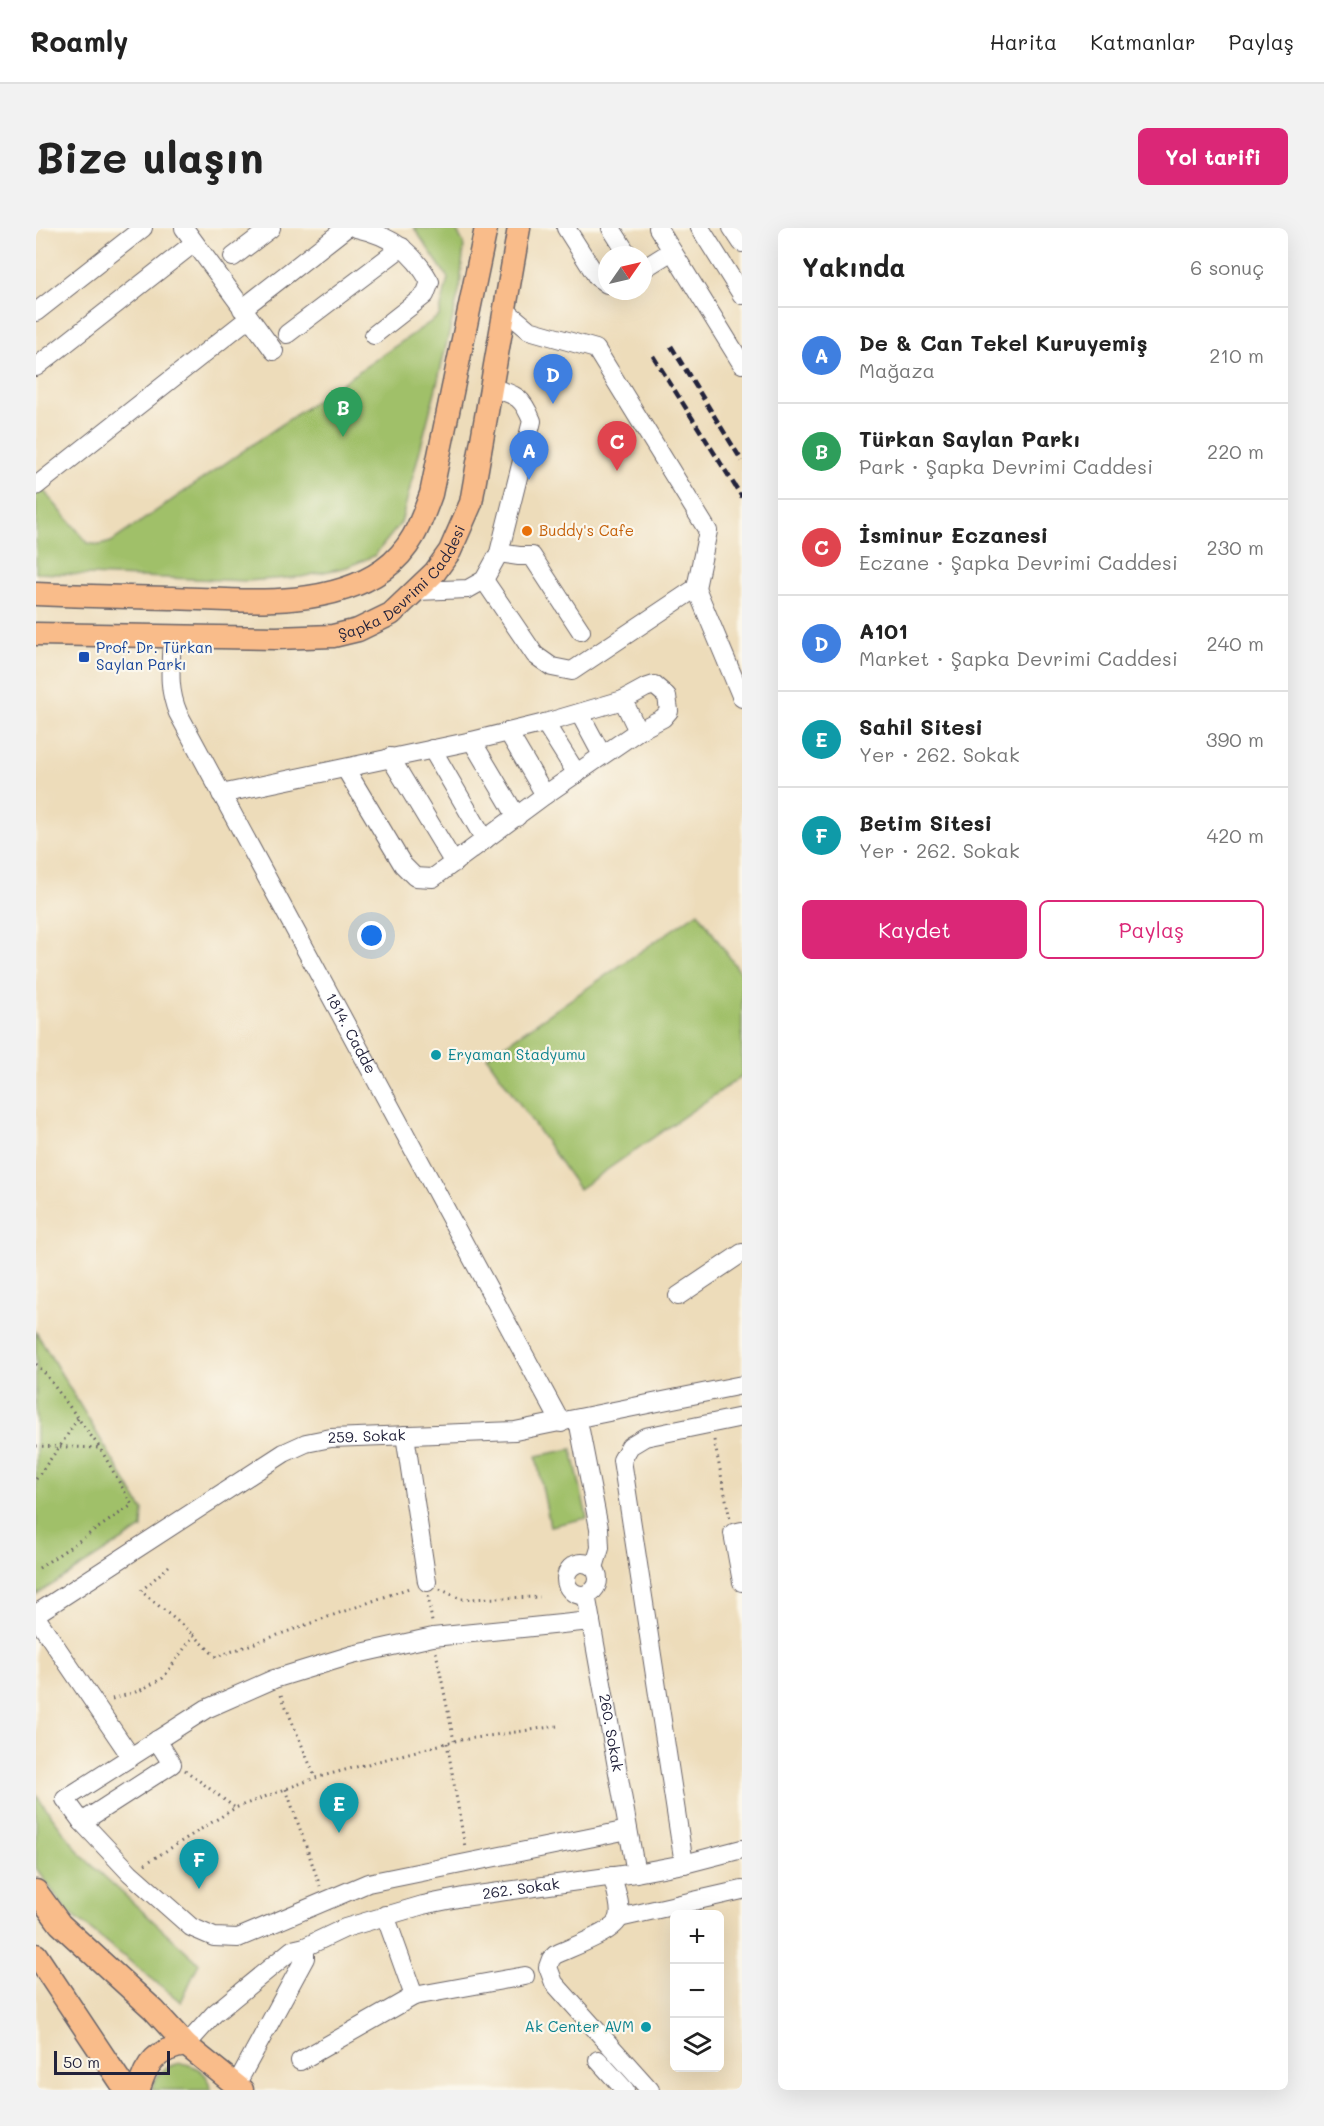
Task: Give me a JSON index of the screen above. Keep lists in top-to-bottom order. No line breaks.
{"streets":{"main road":["Şapka Devrimi Caddesi"],"street":["1814. Cadde","259. Sokak","260. Sokak","262. Sokak"]},"crossings":[["Şapka Devrimi Caddesi","1814. Cadde"],["1814. Cadde","259. Sokak"],["260. Sokak","262. Sokak"]],"places":{"other":["Buddy's Cafe","Eryaman Stadyumu","Ak Center AVM"],"transit":["Prof. Dr. Türkan Saylan Parkı"]},"scale_bar":"50 m","north":"top right","page":{"header":"Roamly","nav":["Harita","Katmanlar","Paylaş"],"buttons":["Yol tarifi",["Kaydet","Paylaş"]],"title":"Bize ulaşın","heading":["Yakında","6 sonuç"],"list":[{"mark":"A","name":"De & Can Tekel Kuruyemiş","note":"Mağaza","value":"210 m"},{"mark":"B","name":"Türkan Saylan Parkı","note":"Park · Şapka Devrimi Caddesi","value":"220 m"},{"mark":"C","name":"İsminur Eczanesi","note":"Eczane · Şapka Devrimi Caddesi","value":"230 m"},{"mark":"D","name":"A101","note":"Market · Şapka Devrimi Caddesi","value":"240 m"},{"mark":"E","name":"Sahil Sitesi","note":"Yer · 262. Sokak","value":"390 m"},{"mark":"F","name":"Betim Sitesi","note":"Yer · 262. Sokak","value":"420 m"}],"pins":["D","B","C","A","E","F"],"map_buttons":["+","−"],"scale":"50 m"}}
